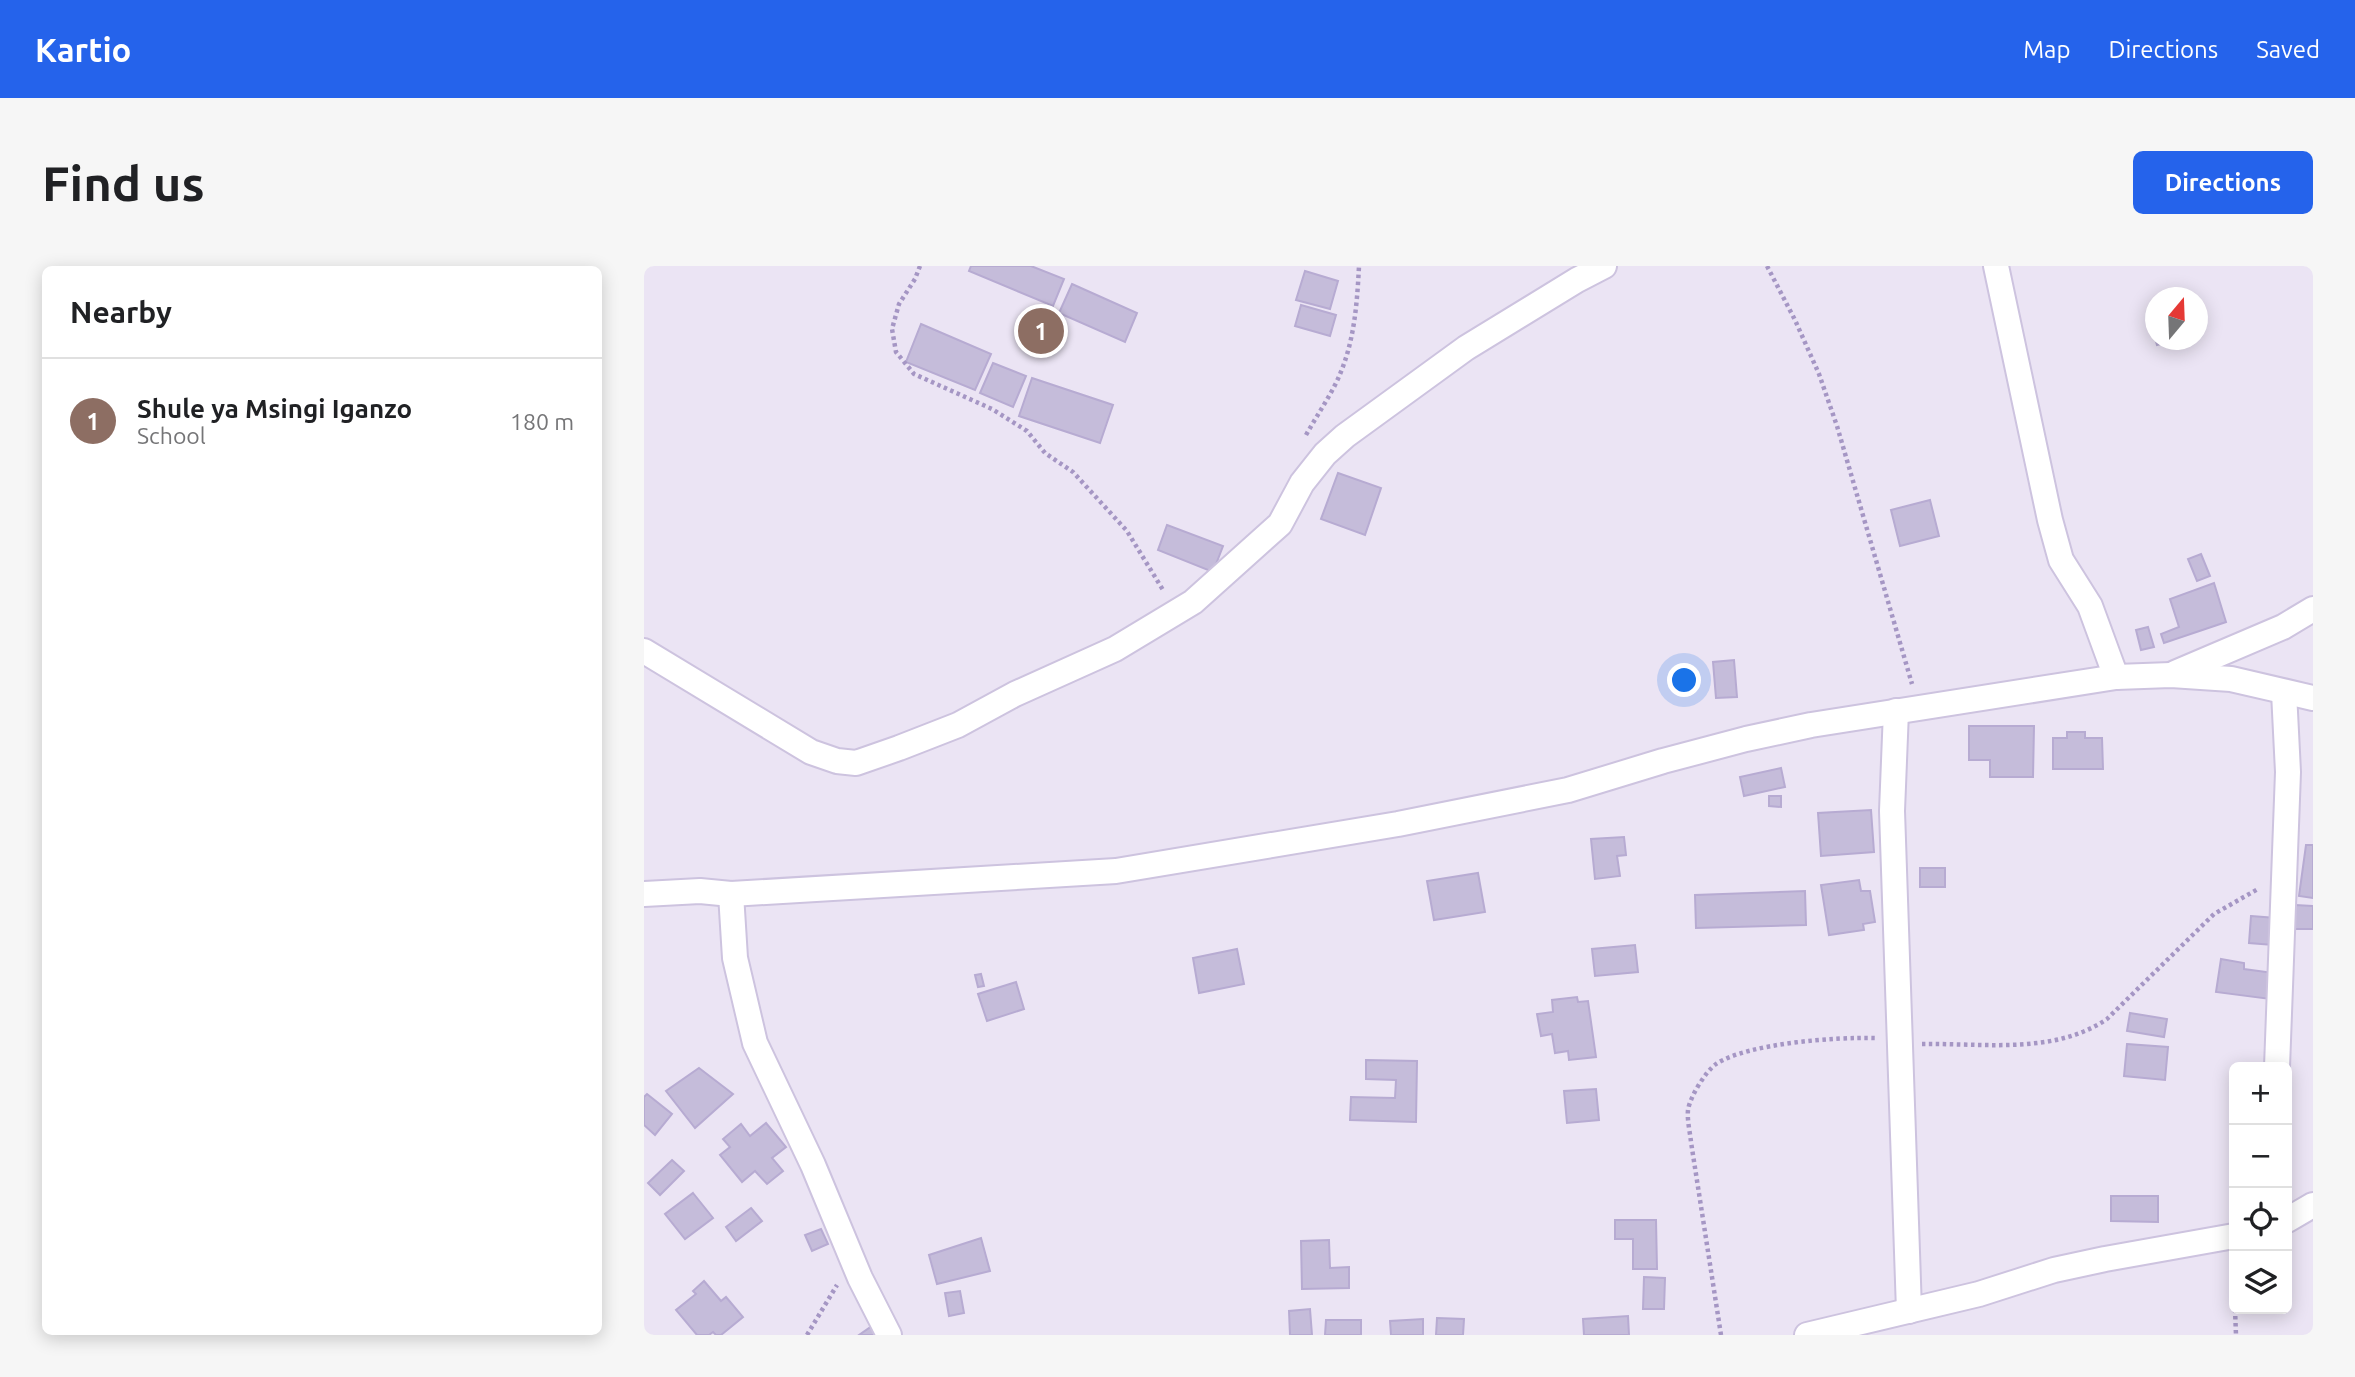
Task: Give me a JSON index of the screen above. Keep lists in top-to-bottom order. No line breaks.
{"north":"top","page":{"header":"Kartio","nav":["Map","Directions","Saved"],"buttons":"Directions","title":"Find us","heading":"Nearby","pins":"1","list":[{"mark":"1","name":"Shule ya Msingi Iganzo","note":"School","value":"180 m"}],"map_buttons":["+","−"]}}
